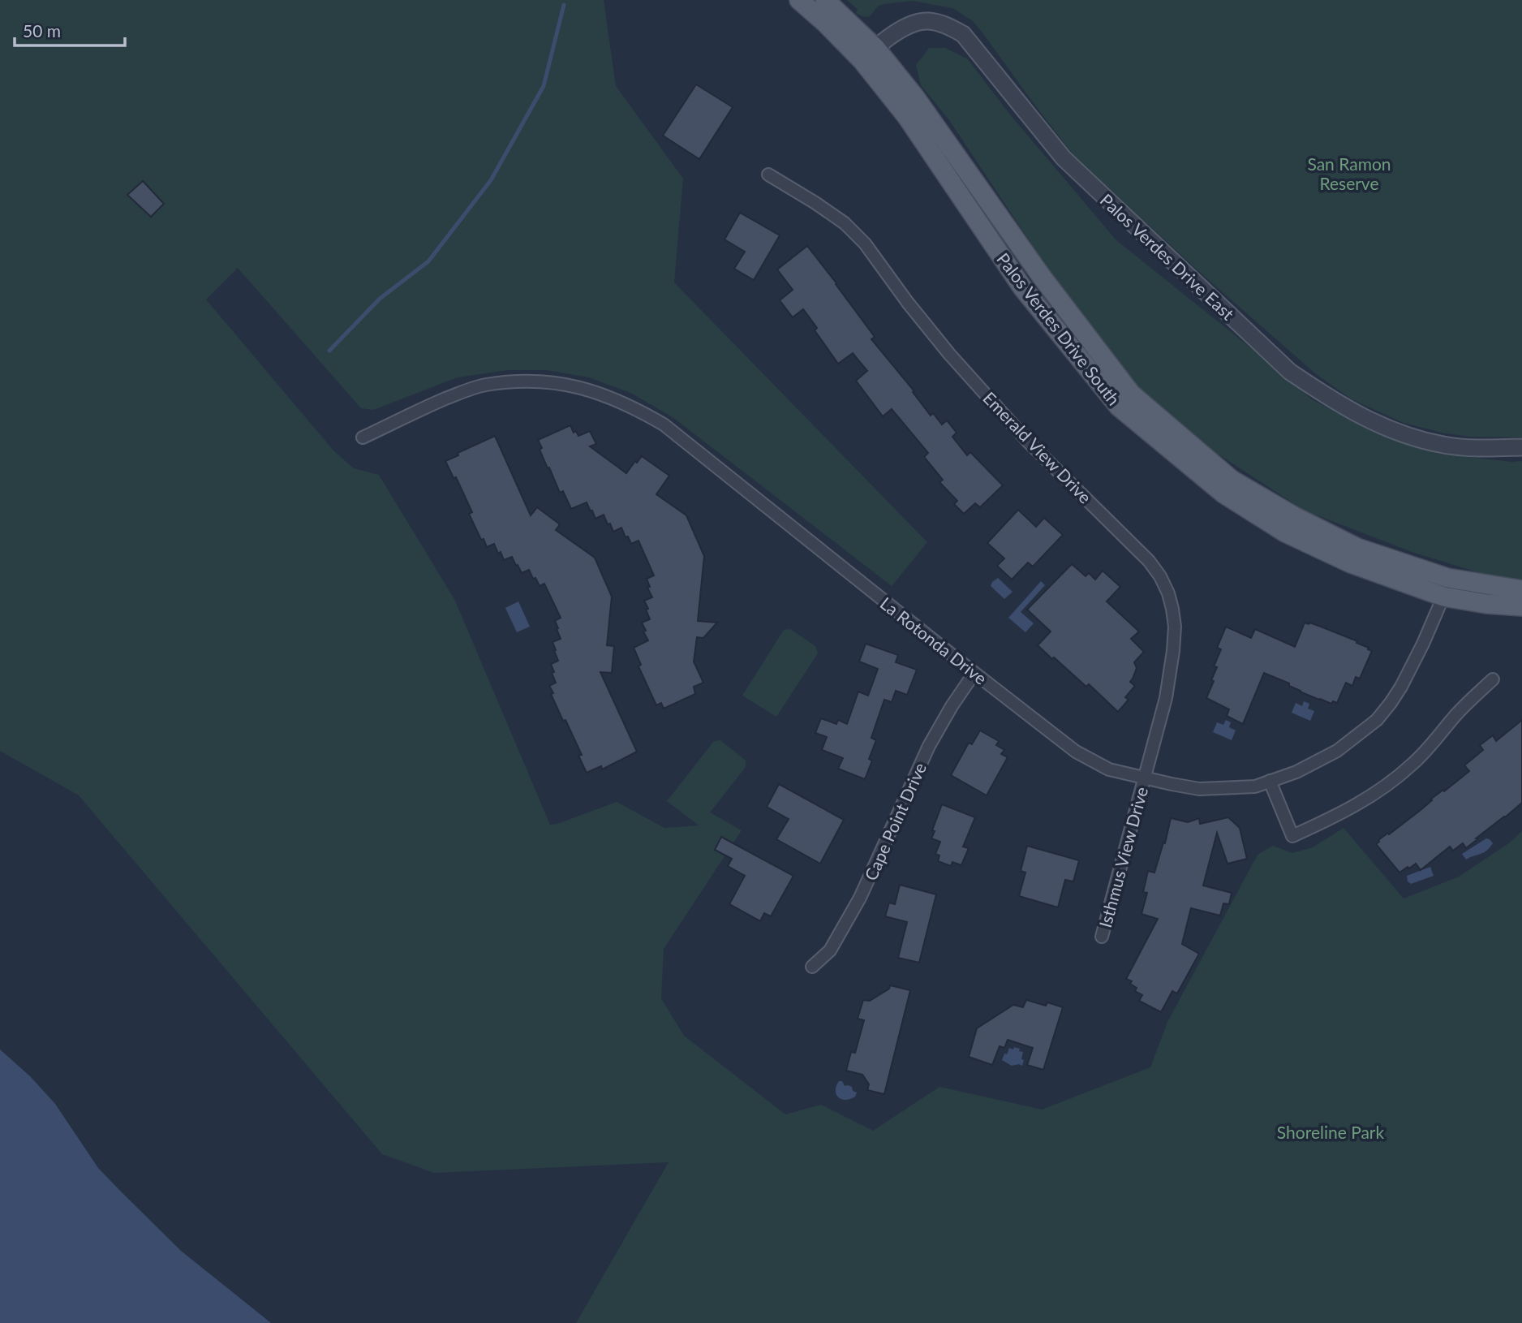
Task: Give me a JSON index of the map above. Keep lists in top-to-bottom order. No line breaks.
{"streets":{"main road":["Palos Verdes Drive South"],"street":["Palos Verdes Drive East","Emerald View Drive","La Rotonda Drive","Cape Point Drive","Isthmus View Drive"]},"crossings":[["Palos Verdes Drive East","Palos Verdes Drive South"],["Palos Verdes Drive South","La Rotonda Drive"],["Emerald View Drive","La Rotonda Drive"],["Emerald View Drive","Isthmus View Drive"],["La Rotonda Drive","Cape Point Drive"],["La Rotonda Drive","Isthmus View Drive"]],"parks":["San Ramon Reserve","Shoreline Park"],"scale_bar":"50 m"}
